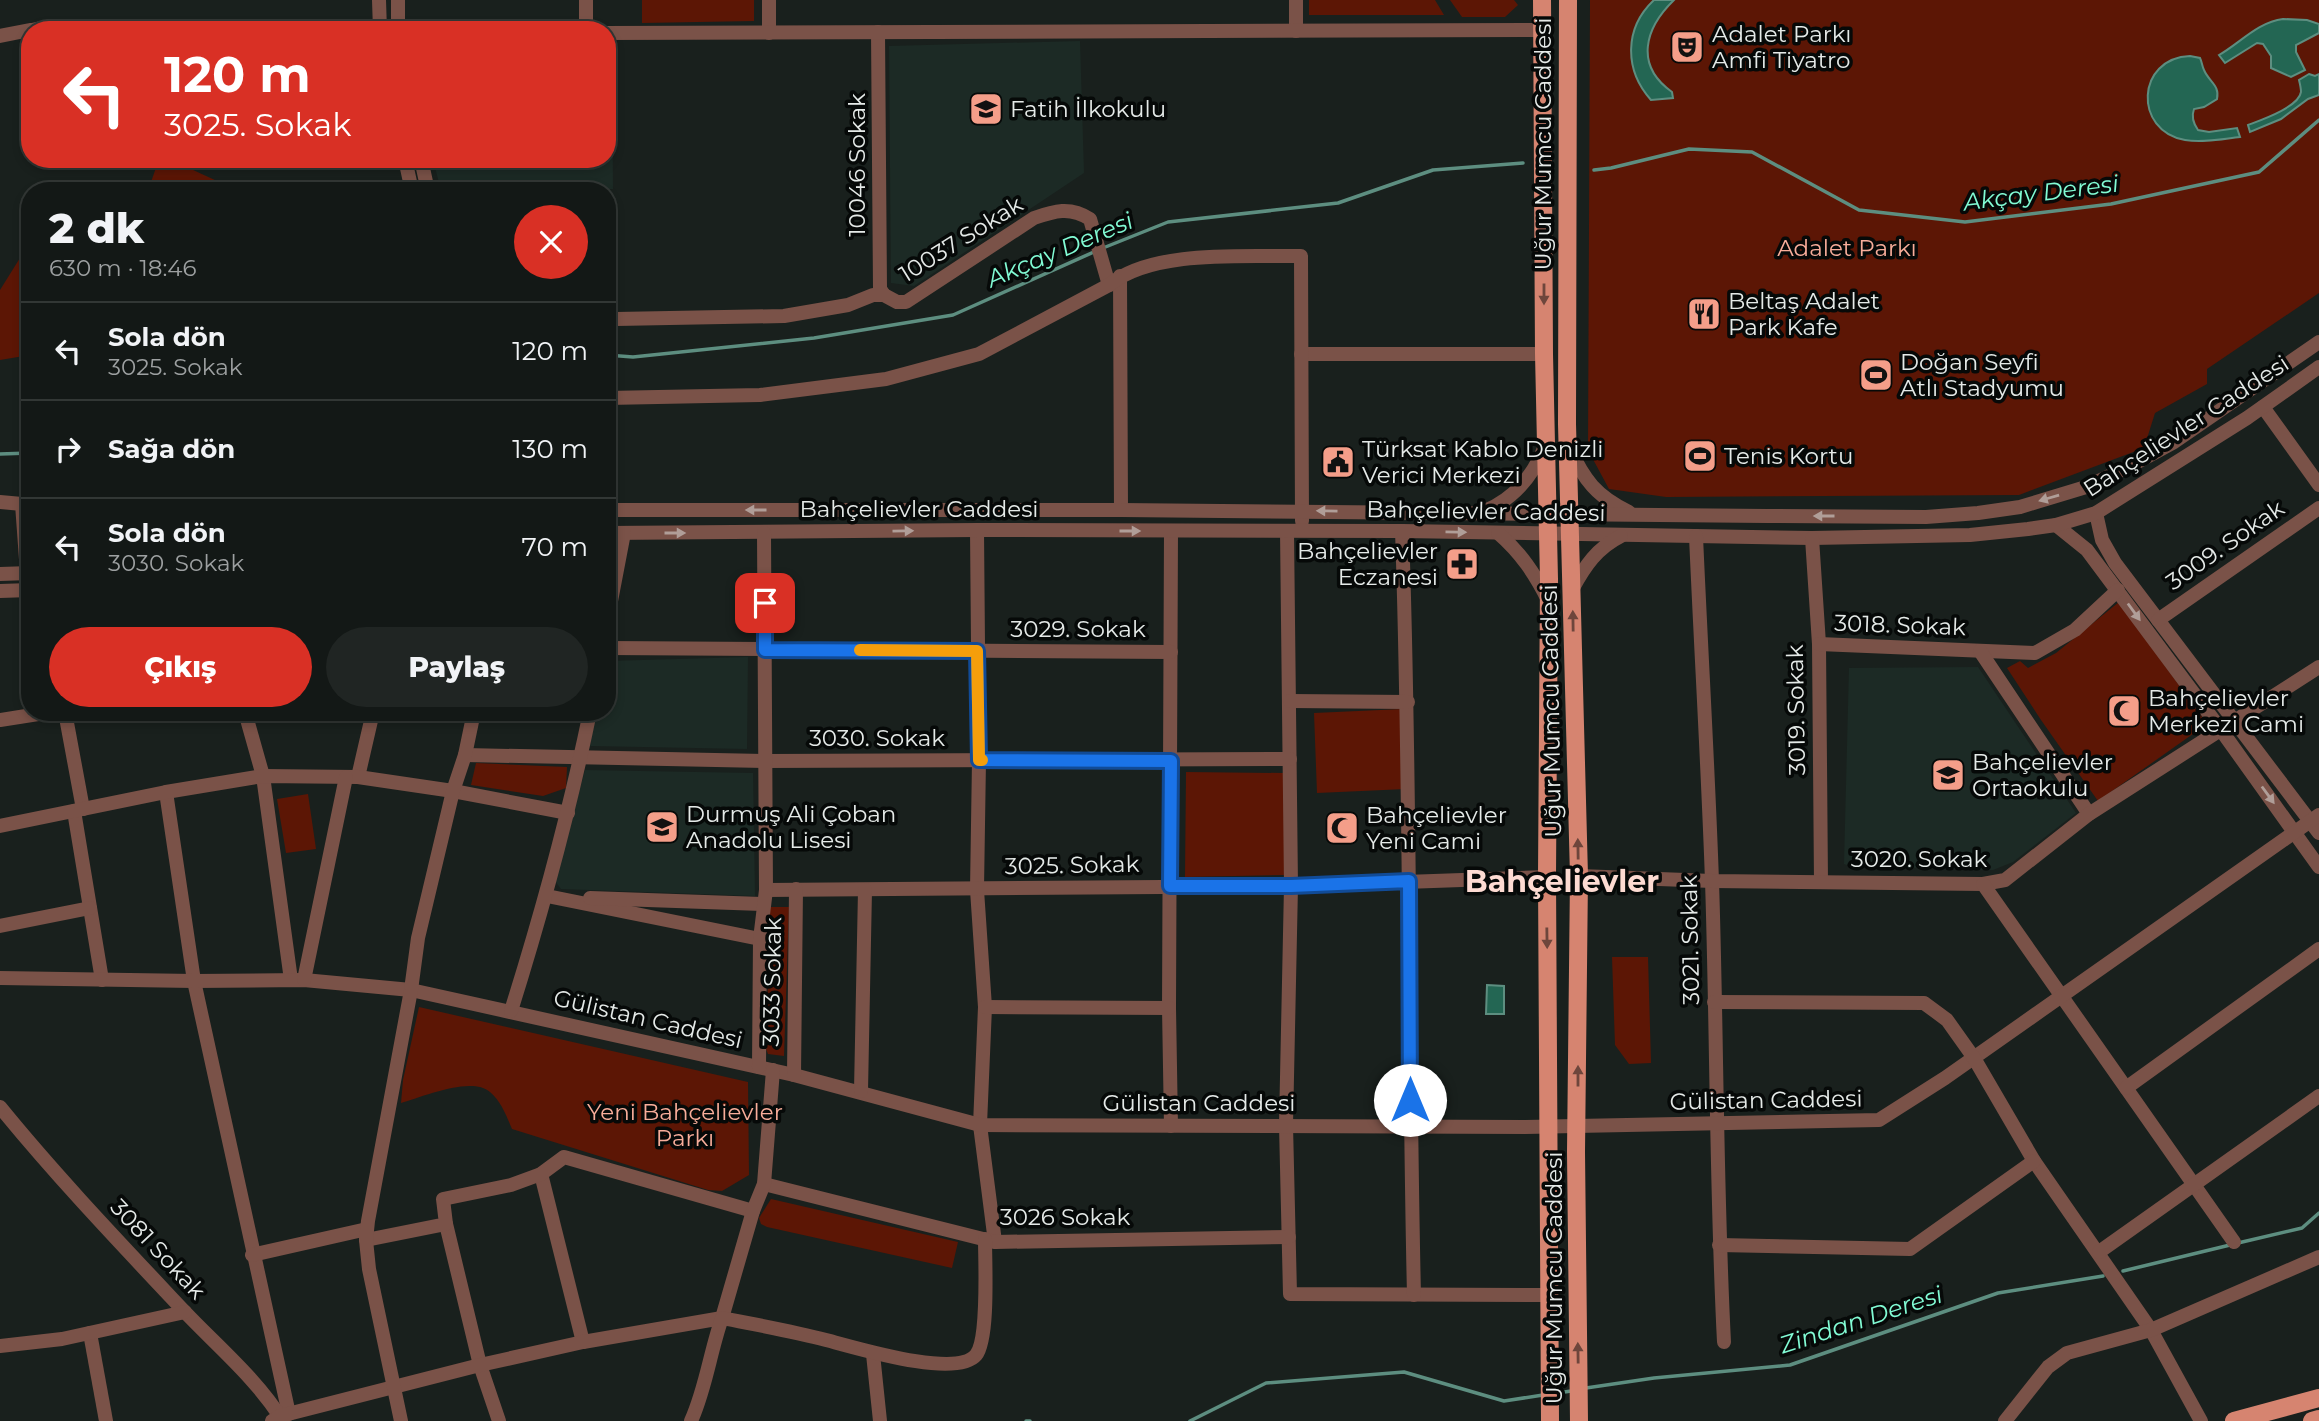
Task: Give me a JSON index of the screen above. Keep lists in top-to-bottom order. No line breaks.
{"streets":{"main road":["Uğur Mumcu Caddesi"],"street":["10046 Sokak","10037 Sokak","Bahçelievler Caddesi","3009. Sokak","3018. Sokak","3029. Sokak","3019. Sokak","3030. Sokak","3020. Sokak","3025. Sokak","3021. Sokak","3033 Sokak","Gülistan Caddesi","3026 Sokak","3081 Sokak"]},"crossings":[["Uğur Mumcu Caddesi","Bahçelievler Caddesi"],["Uğur Mumcu Caddesi","3020. Sokak"],["Uğur Mumcu Caddesi","3025. Sokak"],["Uğur Mumcu Caddesi","Gülistan Caddesi"],["10046 Sokak","10037 Sokak"],["Bahçelievler Caddesi","3019. Sokak"],["Bahçelievler Caddesi","3021. Sokak"],["Bahçelievler Caddesi","3033 Sokak"],["3018. Sokak","3019. Sokak"],["3018. Sokak","3020. Sokak"],["3029. Sokak","3033 Sokak"],["3019. Sokak","3020. Sokak"],["3030. Sokak","3033 Sokak"],["3020. Sokak","3021. Sokak"],["3025. Sokak","3033 Sokak"],["3021. Sokak","Gülistan Caddesi"],["3033 Sokak","Gülistan Caddesi"],["3033 Sokak","3026 Sokak"]],"districts":["Bahçelievler"],"water":["Akçay Deresi","Zindan Deresi"],"parks":["Adalet Parkı","Yeni Bahçelievler Parkı"],"places":{"theatre":["Adalet Parkı Amfi Tiyatro"],"school or university":["Fatih İlkokulu","Bahçelievler Ortaokulu","Durmuş Ali Çoban Anadolu Lisesi"],"restaurant":["Beltaş Adalet Park Kafe"],"sports":["Doğan Seyfi Atlı Stadyumu","Tenis Kortu"],"public building":["Türksat Kablo Denizli Verici Merkezi"],"pharmacy":["Bahçelievler Eczanesi"],"mosque":["Bahçelievler Merkezi Cami","Bahçelievler Yeni Cami"]},"page":{"turn":["120 m","3025. Sokak"],"heading":["2 dk","630 m · 18:46"],"list":[{"name":"Sola dön","note":"3025. Sokak","value":"120 m"},{"name":"Sağa dön","value":"130 m"},{"name":"Sola dön","note":"3030. Sokak","value":"70 m"}],"buttons":["Çıkış","Paylaş"]}}
